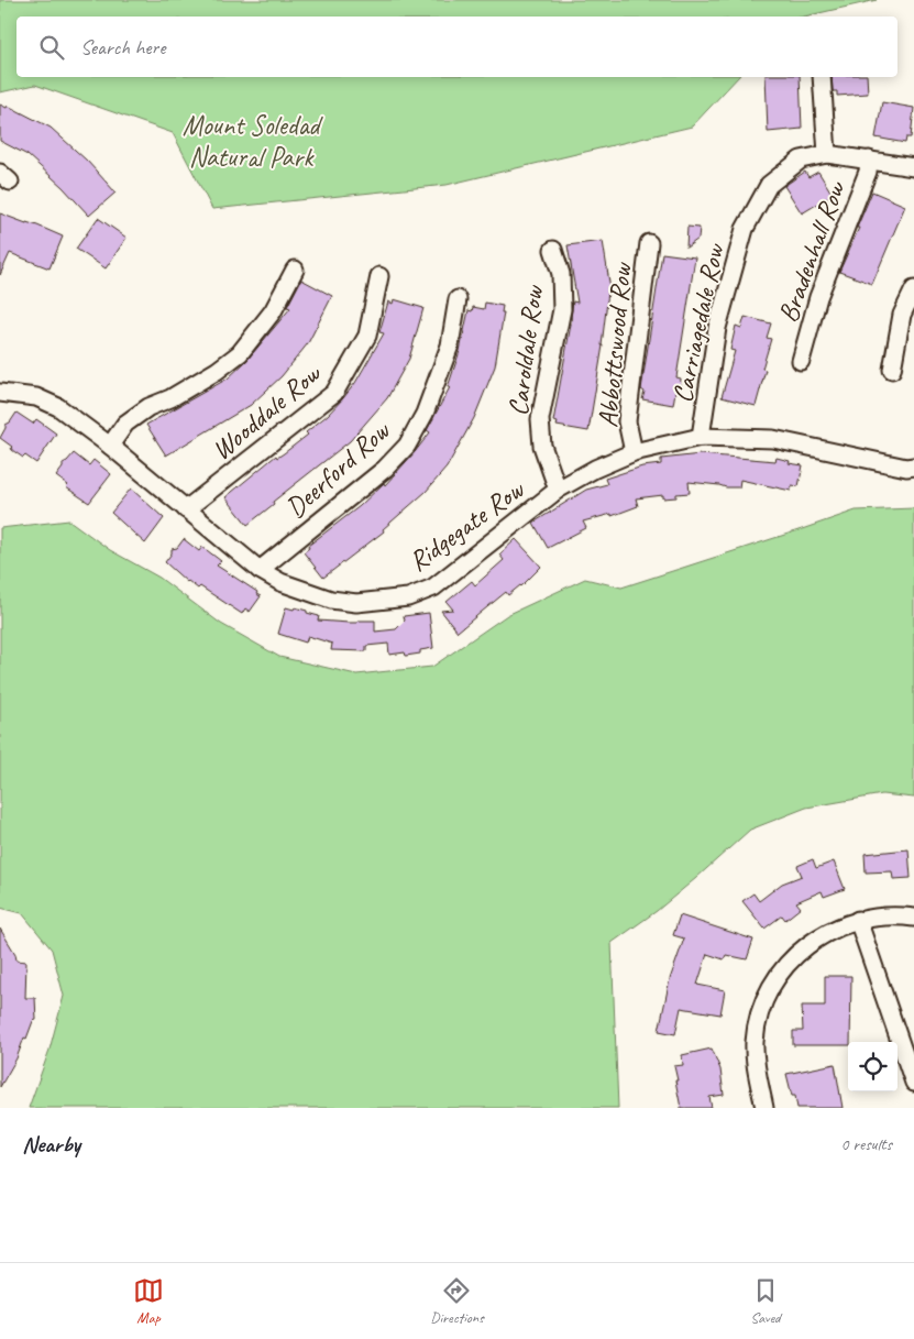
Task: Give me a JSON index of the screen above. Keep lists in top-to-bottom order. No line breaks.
{"streets":{"street":["Bradenhall Row","Carriagedale Row","Abbottswood Row","Caroldale Row","Wooddale Row","Deerford Row","Ridgegate Row"]},"crossings":[["Bradenhall Row","Carriagedale Row"],["Carriagedale Row","Ridgegate Row"],["Abbottswood Row","Ridgegate Row"],["Caroldale Row","Ridgegate Row"],["Wooddale Row","Ridgegate Row"],["Deerford Row","Ridgegate Row"]],"parks":["Mount Soledad Natural Park"],"page":{"search":"Search here","heading":["Nearby","0 results"],"nav":["Map","Directions","Saved"]}}
